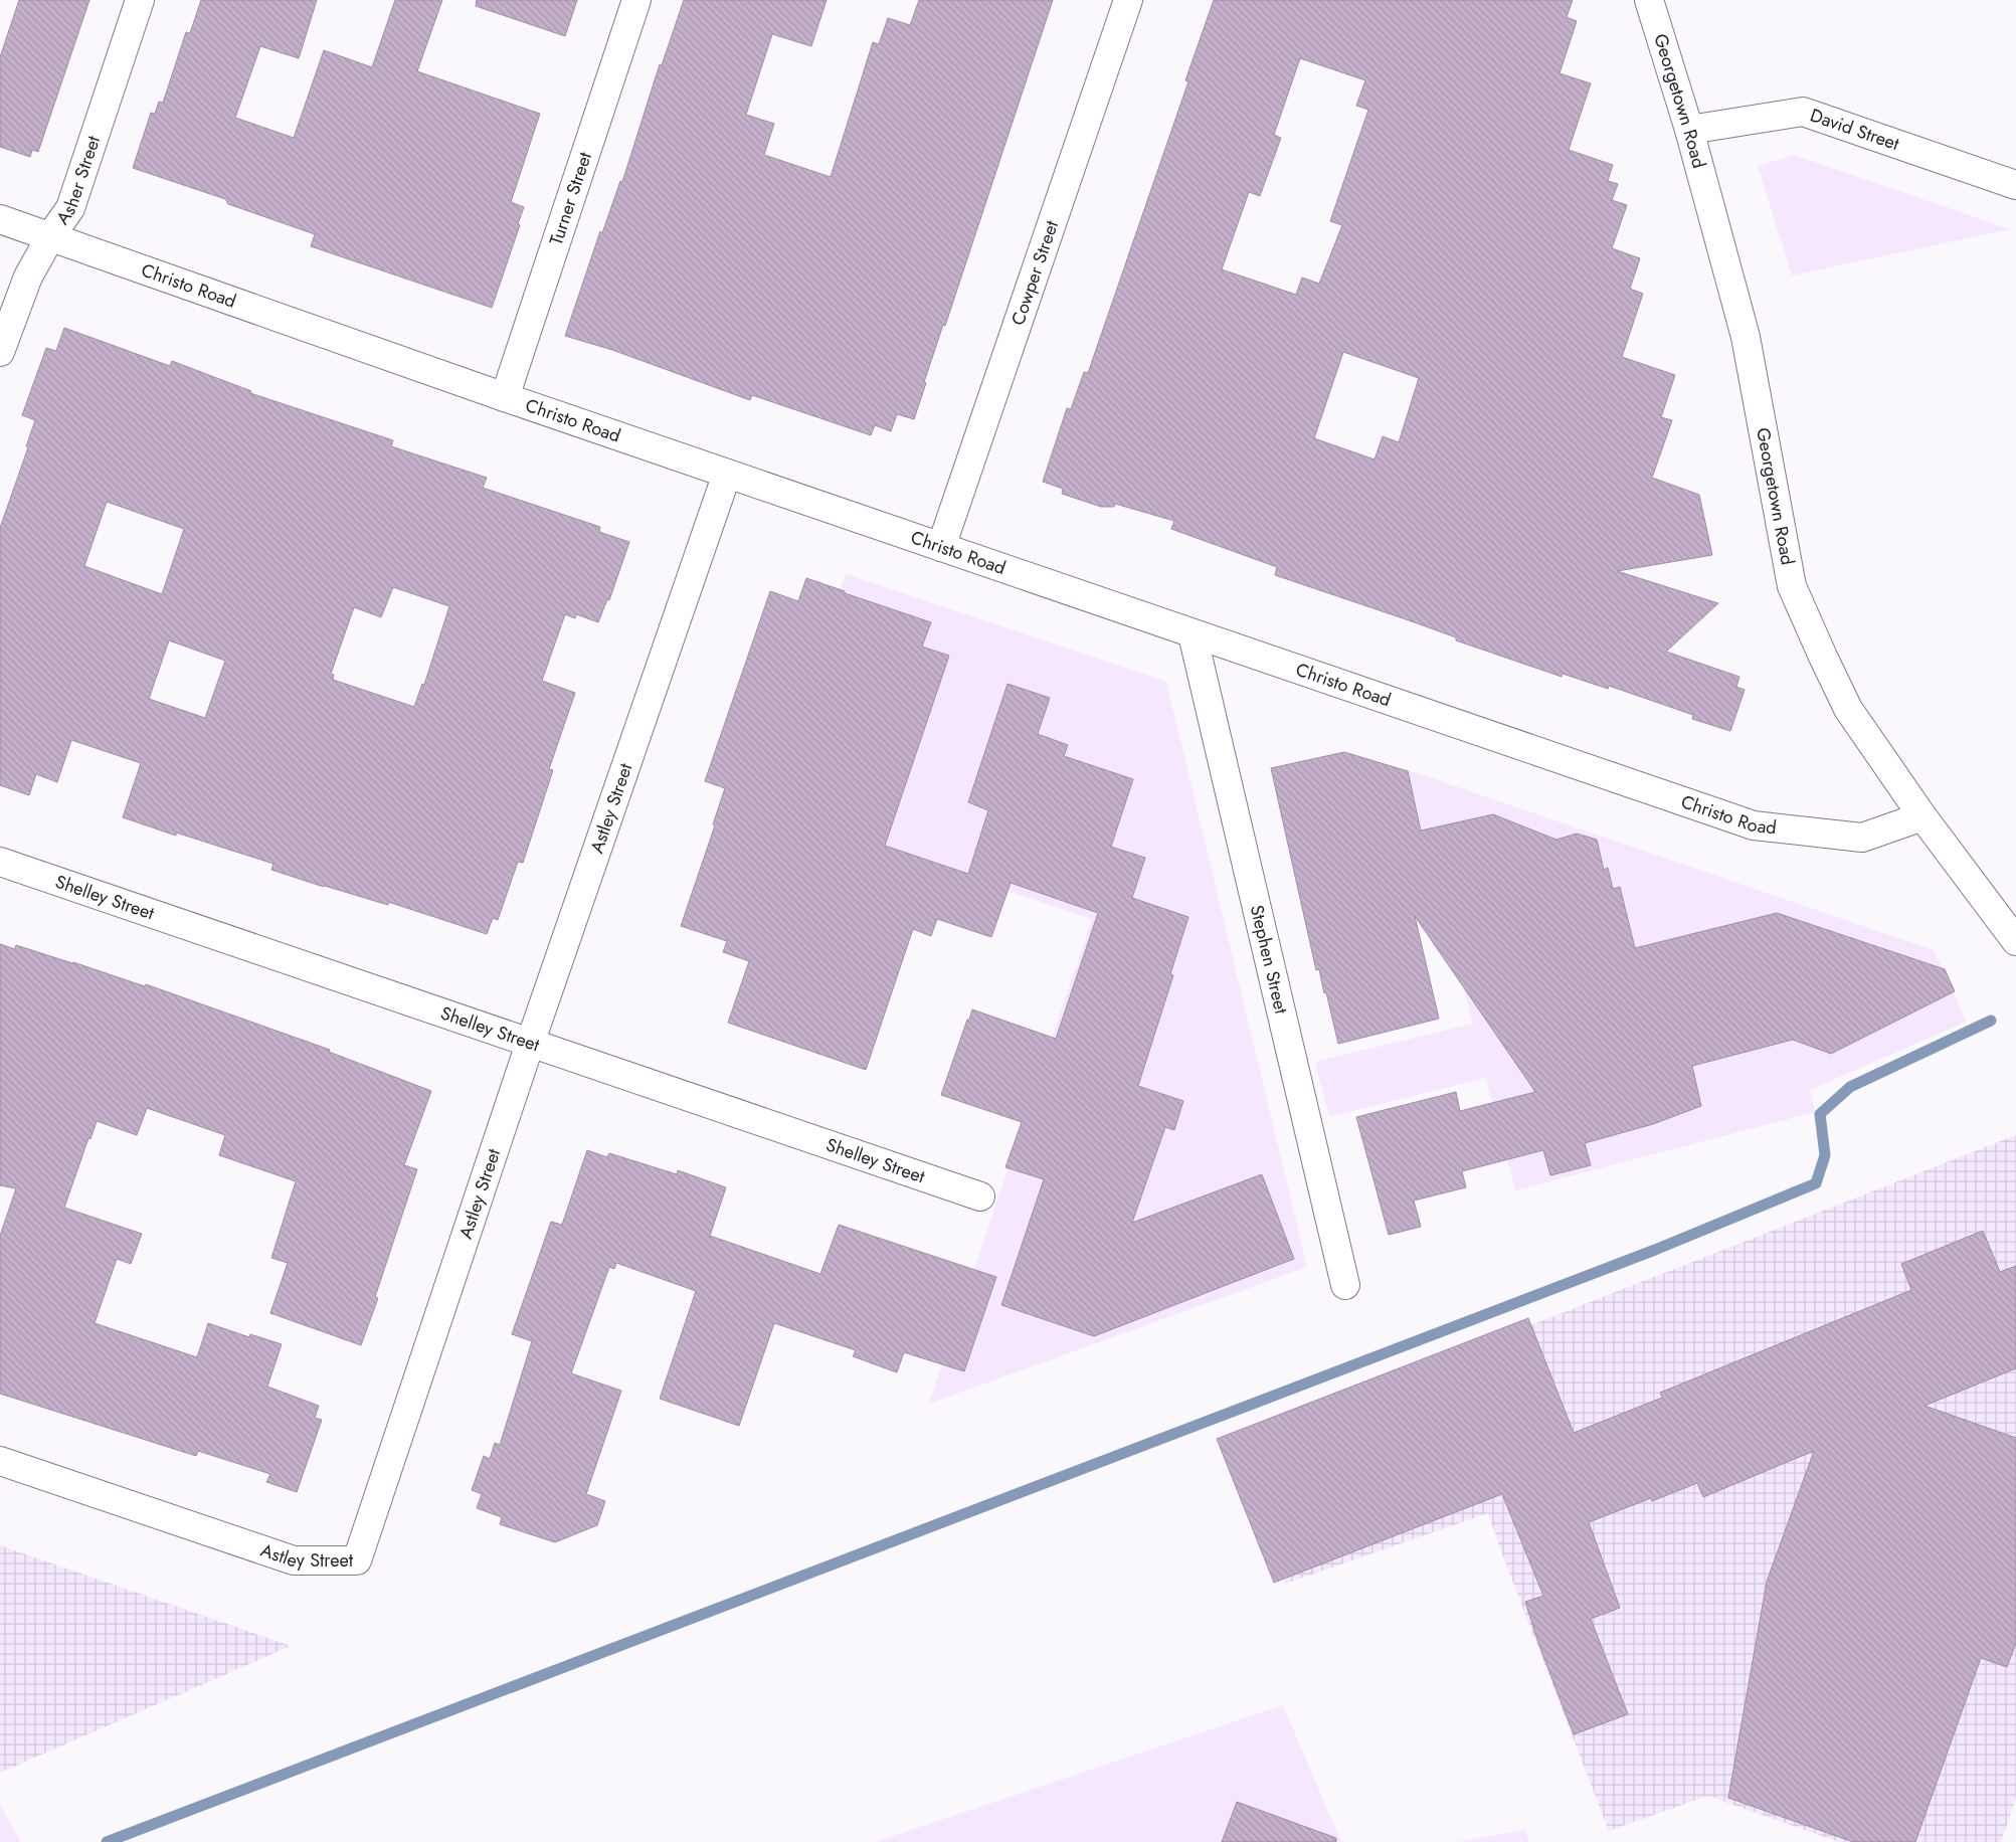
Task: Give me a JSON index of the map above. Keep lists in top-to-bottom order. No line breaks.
{"streets":{"street":["Georgetown Road","David Street","Asher Street","Turner Street","Cowper Street","Christo Road","Astley Street","Shelley Street","Stephen Street"]},"crossings":[["Georgetown Road","David Street"],["Georgetown Road","Christo Road"],["Asher Street","Christo Road"],["Turner Street","Christo Road"],["Cowper Street","Christo Road"],["Christo Road","Astley Street"],["Christo Road","Stephen Street"],["Astley Street","Shelley Street"]]}
